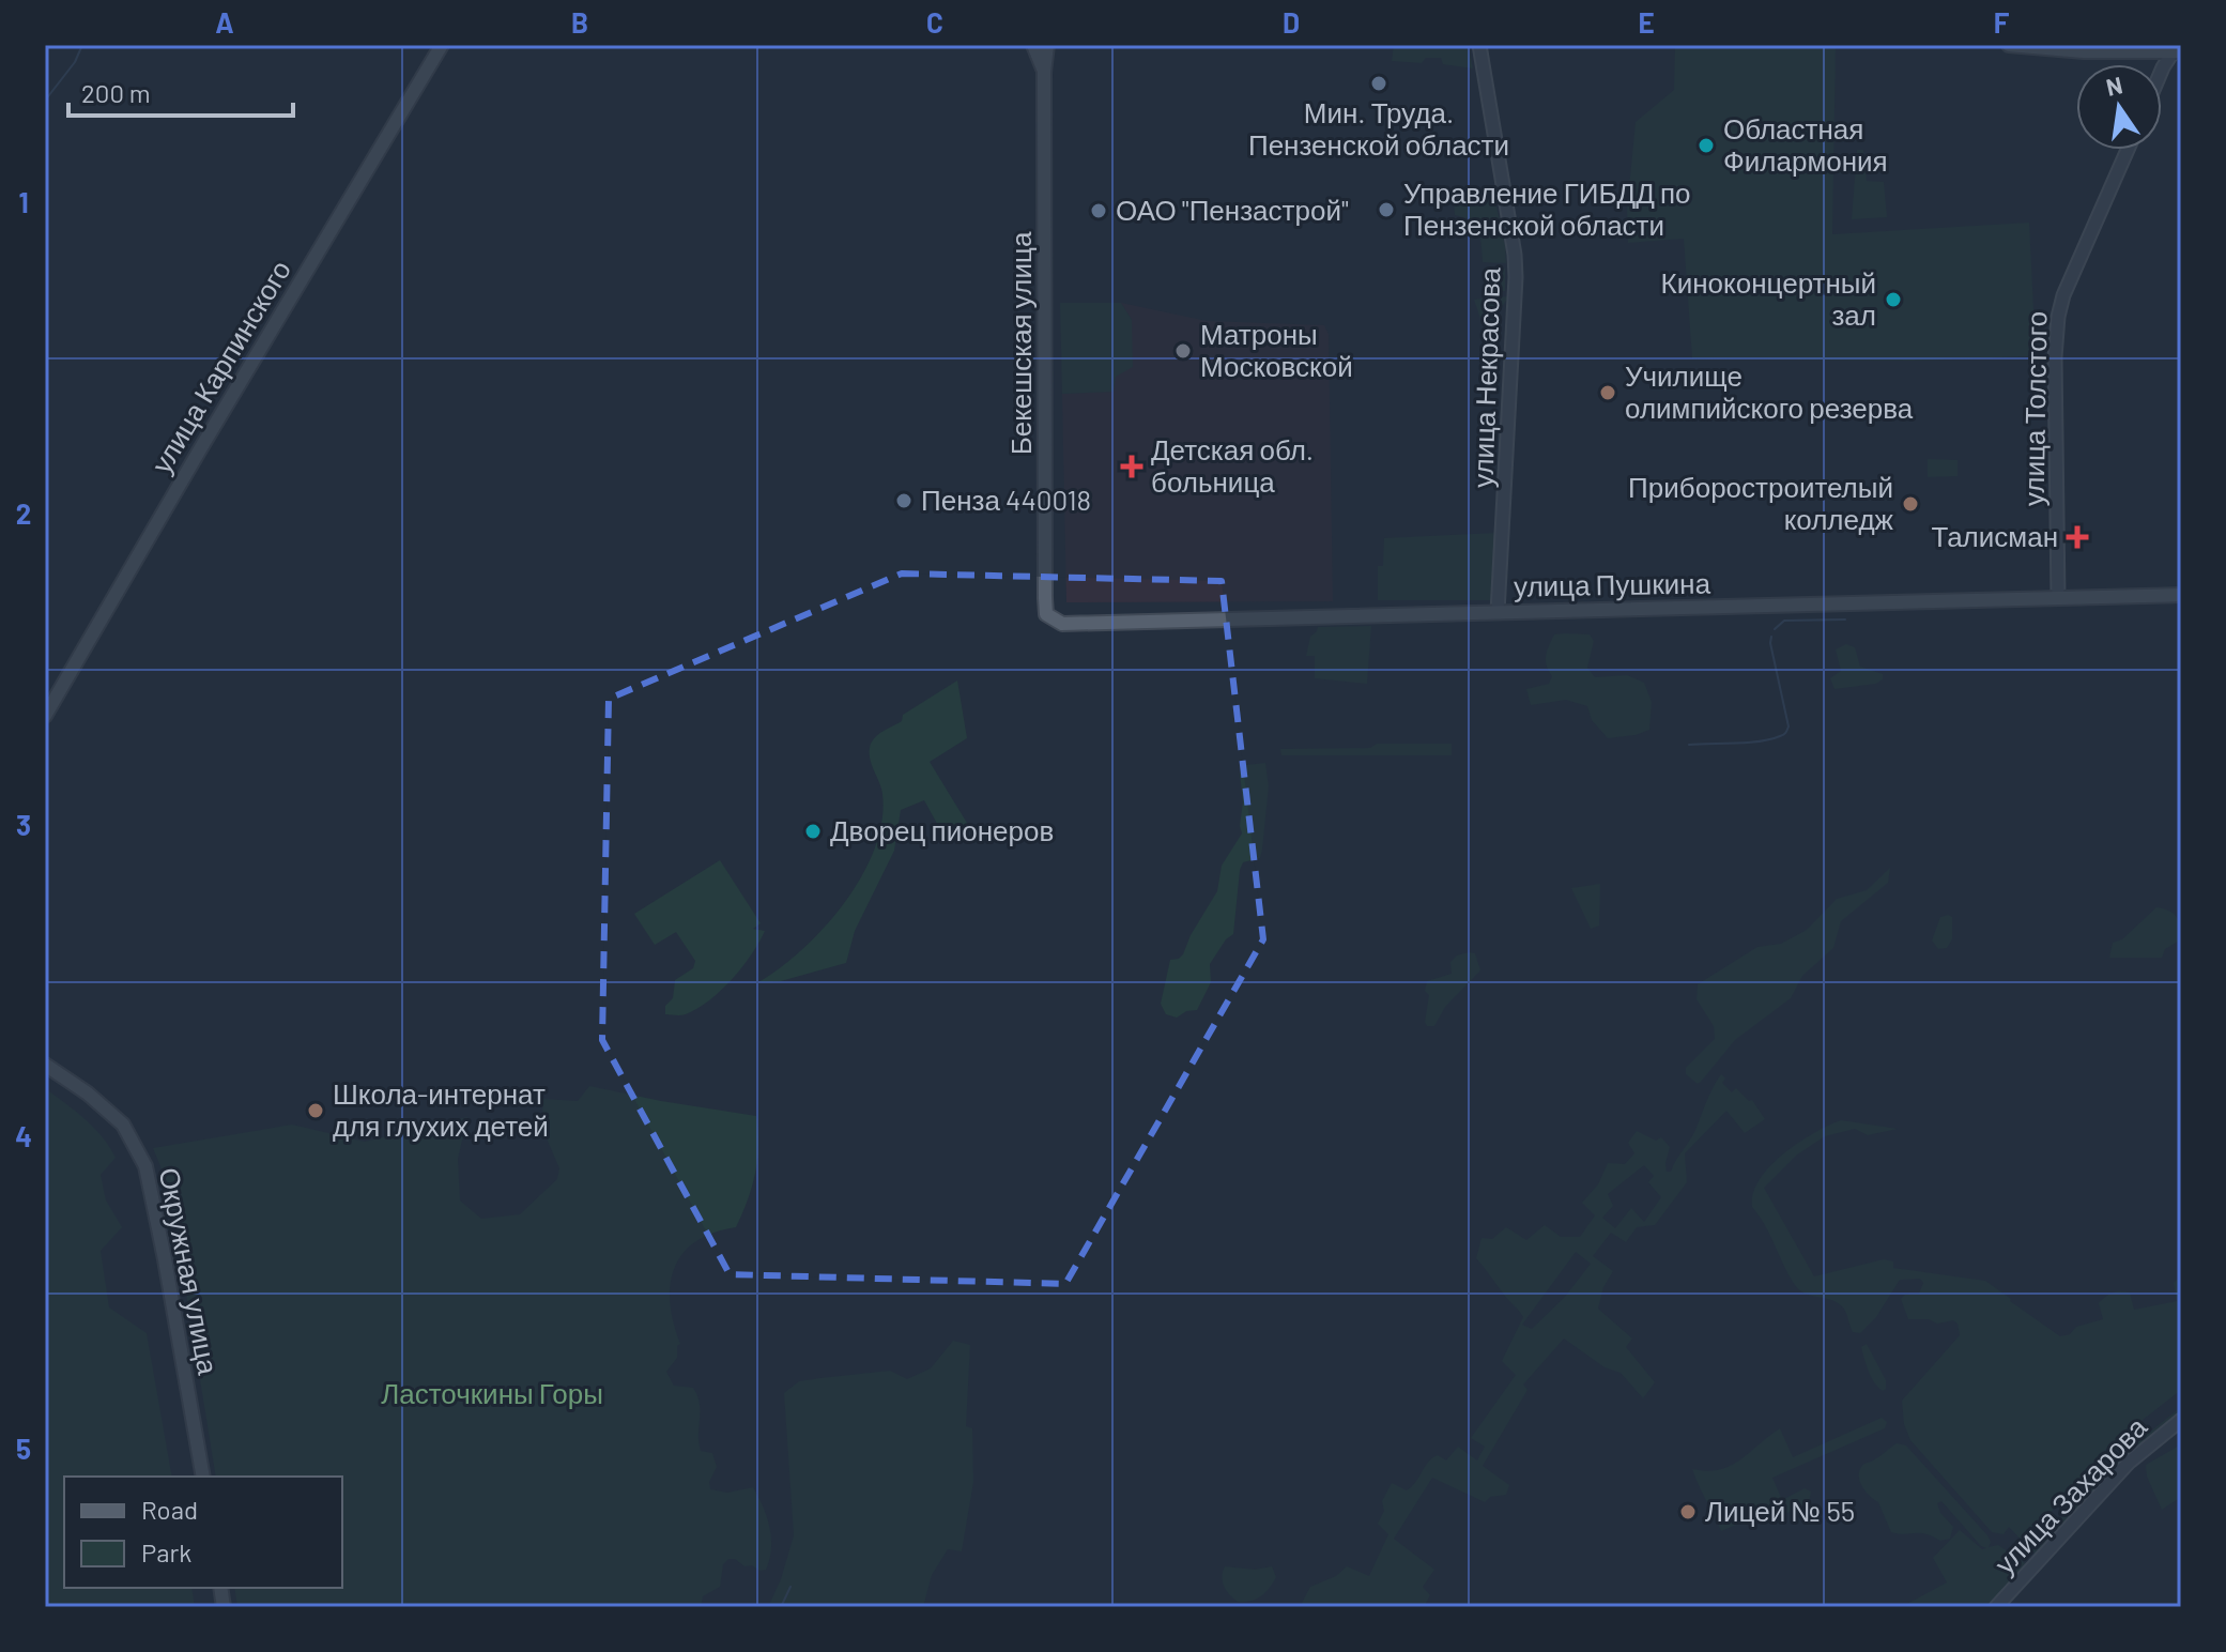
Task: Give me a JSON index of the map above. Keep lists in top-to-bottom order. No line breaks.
{"streets":{"main road":["Бекешская улица","улица Карпинского","улица Некрасова","улица Толстого","улица Пушкина","Окружная улица","улица Захарова"]},"crossings":[["Бекешская улица","улица Пушкина"],["улица Некрасова","улица Пушкина"],["улица Толстого","улица Пушкина"]],"parks":["Ласточкины Горы"],"places":{"other":["Мин. Труда. Пензенской области","Областная Филармония","Управление ГИБДД по Пензенской области","ОАО \"Пензастрой\"","Киноконцертный зал","Матроны Московской","Училище олимпийского резерва","Пенза 440018","Приборостроителый колледж","Дворец пионеров","Школа-интернат для глухих детей","Лицей № 55"],"health":["Детская обл. больница","Талисман"]},"legend":["Road","Park"],"scale_bar":"200 m","north":"top","grid":{"columns":["A","B","C","D","E","F"],"rows":["1","2","3","4","5"]}}
